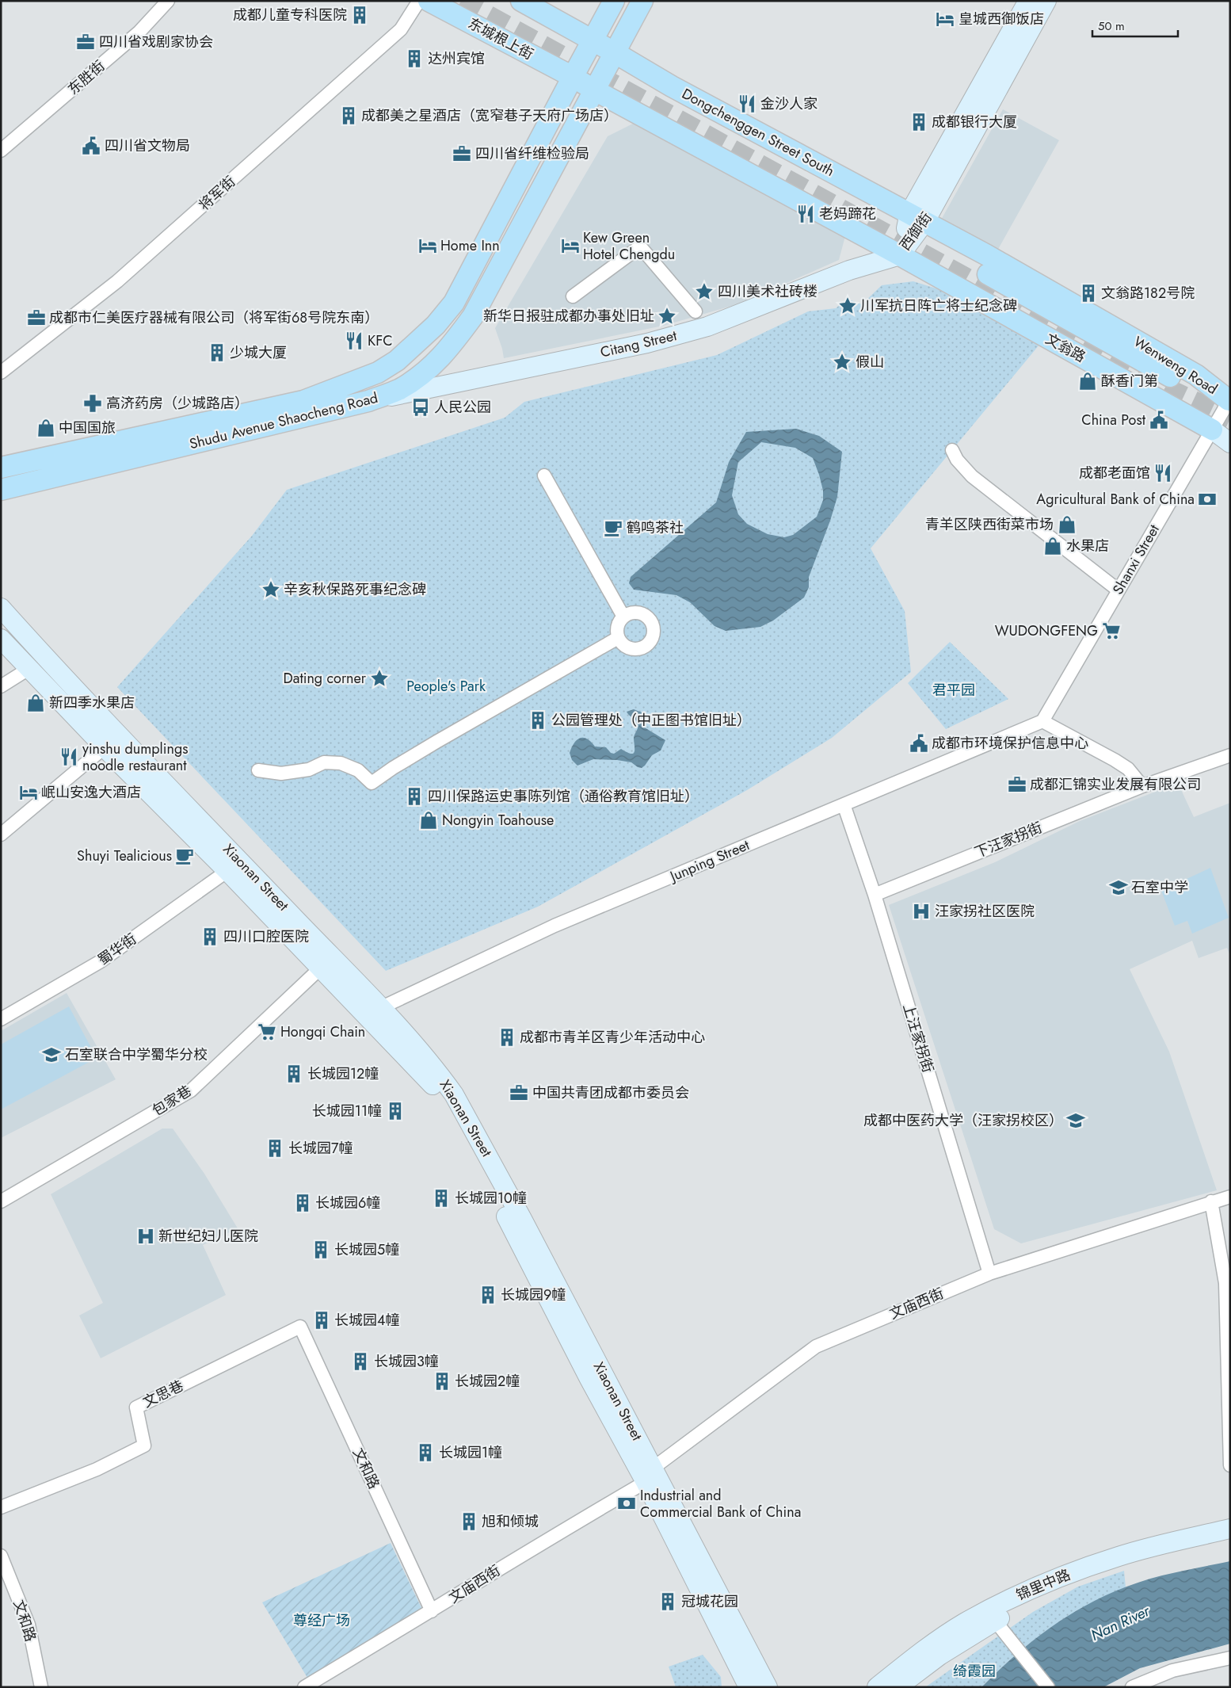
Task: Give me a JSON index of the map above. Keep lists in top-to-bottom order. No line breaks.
{"streets":{"main road":["东城根上街","Dongchenggen Street South","西御街","Citang Street","文翁路","Wenweng Road","Shudu Avenue Shaocheng Road","Xiaonan Street","锦里中路"],"street":["东胜街","将军街","Shanxi Street","下汪家拐街","Junping Street","蜀华街","上汪家拐街","包家巷","文庙西街","文思巷","文和路"]},"crossings":[["东城根上街","Shudu Avenue Shaocheng Road"],["Dongchenggen Street South","西御街"],["Dongchenggen Street South","Wenweng Road"],["Dongchenggen Street South","Shudu Avenue Shaocheng Road"],["西御街","Citang Street"],["西御街","文翁路"],["西御街","Wenweng Road"],["Citang Street","文翁路"],["Citang Street","Shudu Avenue Shaocheng Road"],["文翁路","Shanxi Street"],["Wenweng Road","Shanxi Street"],["Shanxi Street","Junping Street"],["下汪家拐街","上汪家拐街"],["Junping Street","Xiaonan Street"],["Junping Street","上汪家拐街"],["Xiaonan Street","蜀华街"],["Xiaonan Street","包家巷"],["Xiaonan Street","文庙西街"],["上汪家拐街","文庙西街"],["文庙西街","文和路"],["文思巷","文和路"]],"water":["Nan River"],"parks":["People's Park","君平园","尊经广场","绮霞园"],"places":{"building":["成都儿童专科医院","达州宾馆","成都美之星酒店（宽窄巷子天府广场店）","成都银行大厦","文翁路182号院","少城大厦","公园管理处（中正图书馆旧址）","四川保路运史事陈列馆（通俗教育馆旧址）","四川口腔医院","成都市青羊区青少年活动中心","长城园12幢","长城园11幢","长城园7幢","长城园10幢","长城园6幢","长城园5幢","长城园9幢","长城园4幢","长城园3幢","长城园2幢","长城园1幢","旭和倾城","冠城花园"],"hotel":["皇城西御饭店","Home Inn","Kew Green Hotel Chengdu","岷山安逸大酒店"],"office":["四川省戏剧家协会","四川省纤维检验局","成都市仁美医疗器械有限公司（将军街68号院东南）","成都汇锦实业发展有限公司","中国共青团成都市委员会"],"restaurant":["金沙人家","老妈蹄花","KFC","成都老面馆","yinshu dumplings noodle restaurant"],"public building":["四川省文物局","China Post","成都市环境保护信息中心"],"place":["四川美术社砖楼","川军抗日阵亡将士纪念碑","新华日报驻成都办事处旧址","假山","辛亥秋保路死事纪念碑","Dating corner"],"shop":["酥香门第","中国国旅","青羊区陕西街菜市场","水果店","新四季水果店","Nongyin Toahouse"],"pharmacy":["高济药房（少城路店）"],"bus stop":["人民公园"],"bank":["Agricultural Bank of China","Industrial and Commercial Bank of China"],"cafe":["鹤鸣茶社","Shuyi Tealicious"],"supermarket":["WUDONGFENG","Hongqi Chain"],"school or university":["石室中学","石室联合中学蜀华分校","成都中医药大学（汪家拐校区）"],"hospital":["汪家拐社区医院","新世纪妇儿医院"]},"scale_bar":"50 m"}
